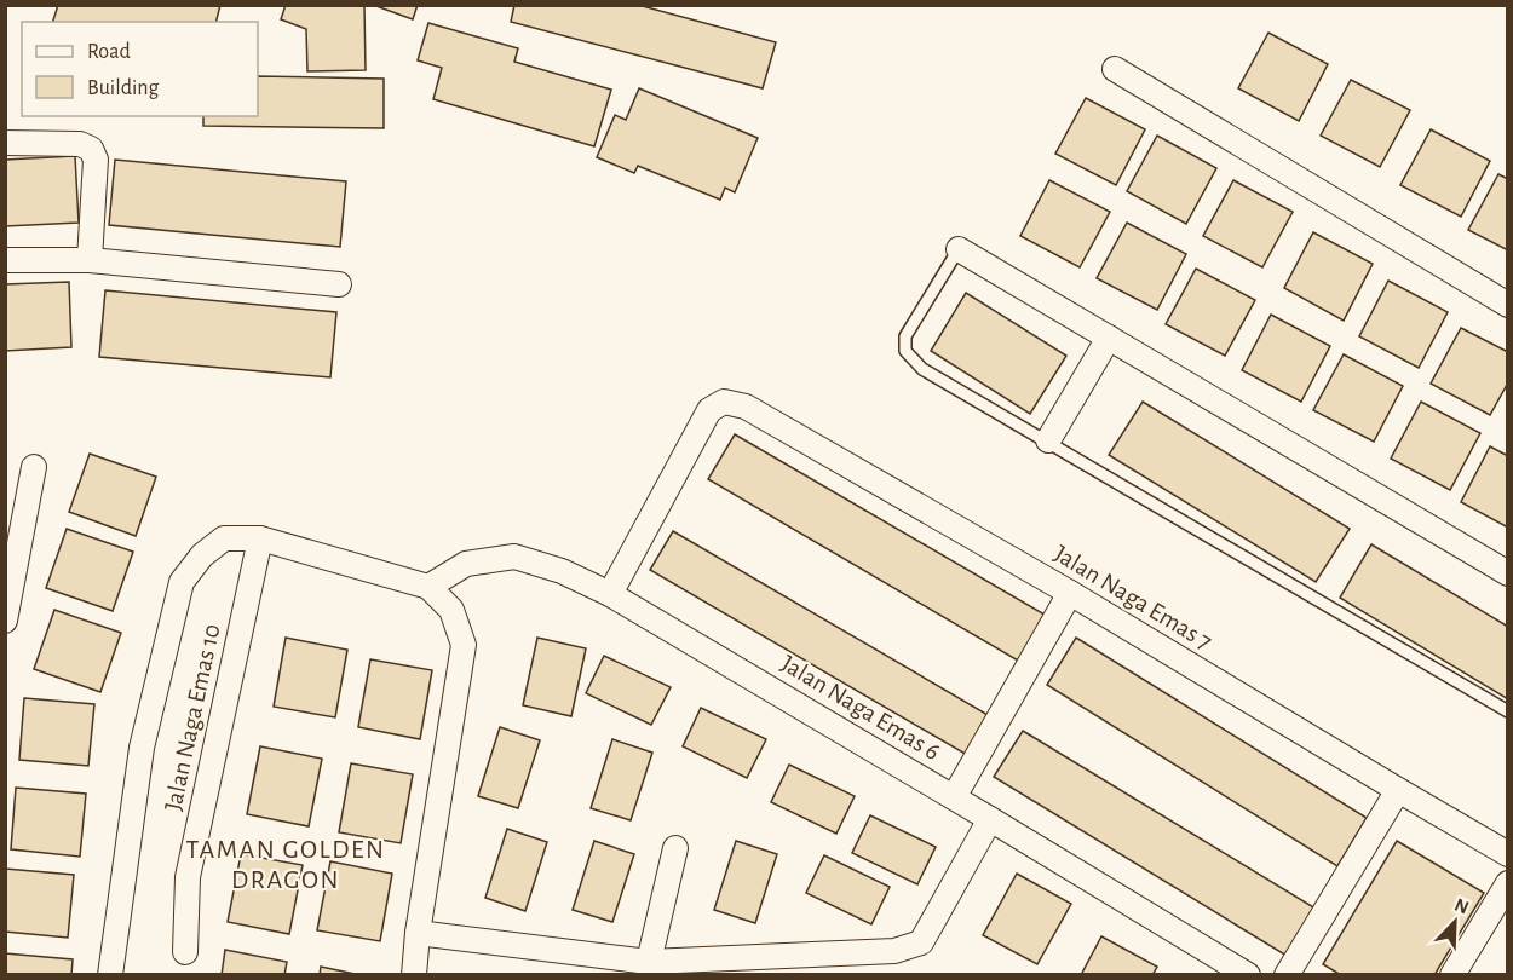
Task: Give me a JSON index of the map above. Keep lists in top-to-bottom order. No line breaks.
{"streets":{"street":["Jalan Naga Emas 7","Jalan Naga Emas 6","Jalan Naga Emas 10"]},"crossings":[["Jalan Naga Emas 7","Jalan Naga Emas 6"]],"districts":["TAMAN GOLDEN DRAGON"],"legend":["Road","Building"],"north":"top right"}
